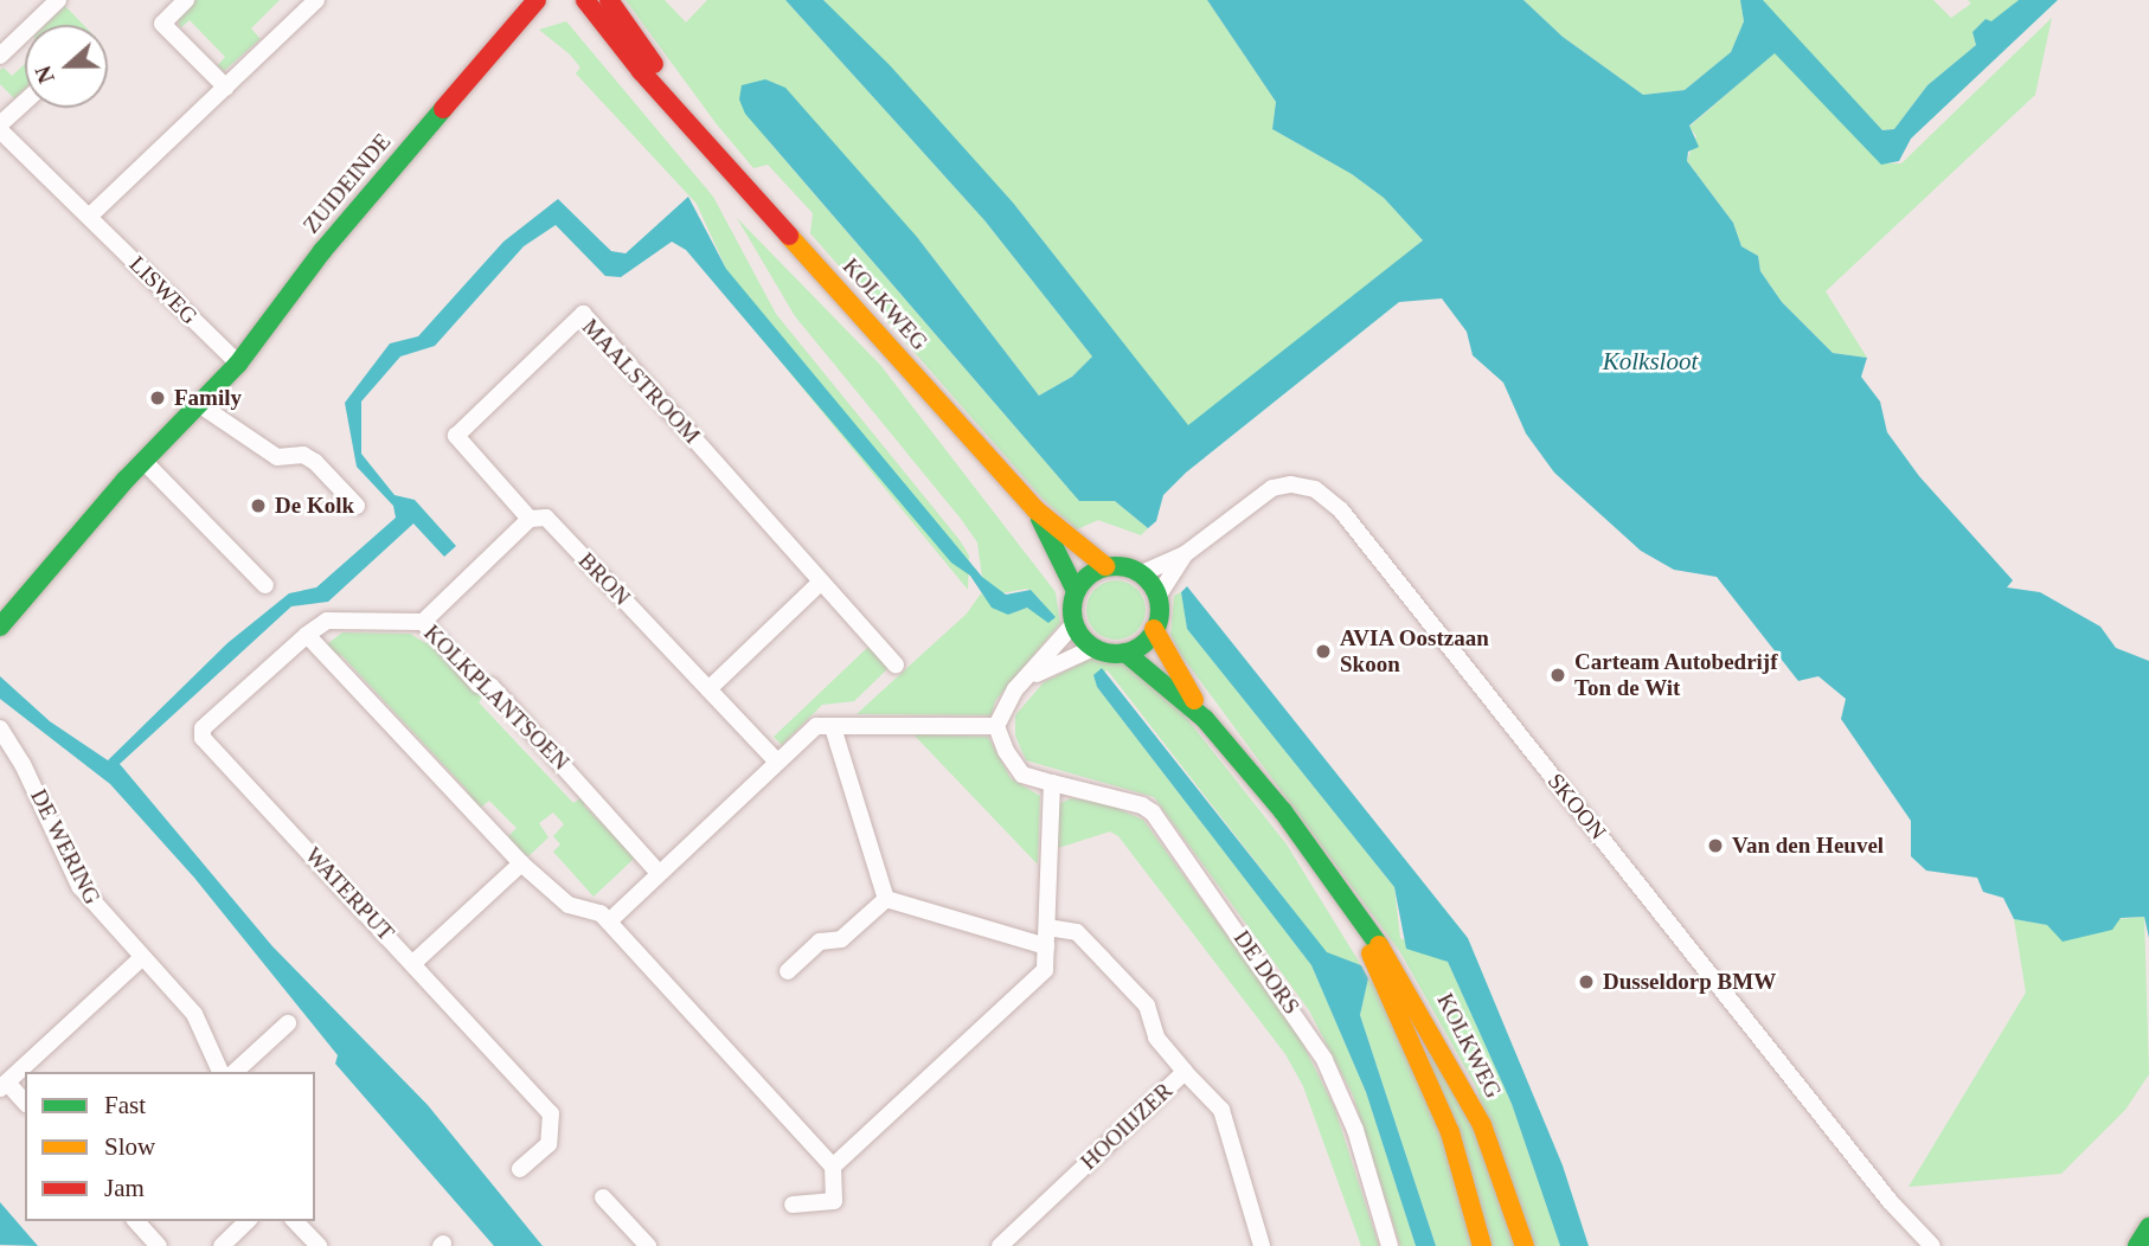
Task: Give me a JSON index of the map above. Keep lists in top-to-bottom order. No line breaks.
{"streets":{"street":["ZUIDEINDE","LISWEG","KOLKWEG","MAALSTROOM","BRON","KOLKPLANTSOEN","SKOON","DE WERING","WATERPUT","DE DORS","HOOIIJZER"]},"crossings":[["ZUIDEINDE","LISWEG"],["KOLKWEG","SKOON"],["MAALSTROOM","BRON"],["KOLKPLANTSOEN","WATERPUT"]],"water":["Kolksloot"],"places":["Family","De Kolk","AVIA Oostzaan Skoon","Carteam Autobedrijf Ton de Wit","Van den Heuvel","Dusseldorp BMW"],"legend":["Fast","Slow","Jam"],"north":"left"}
